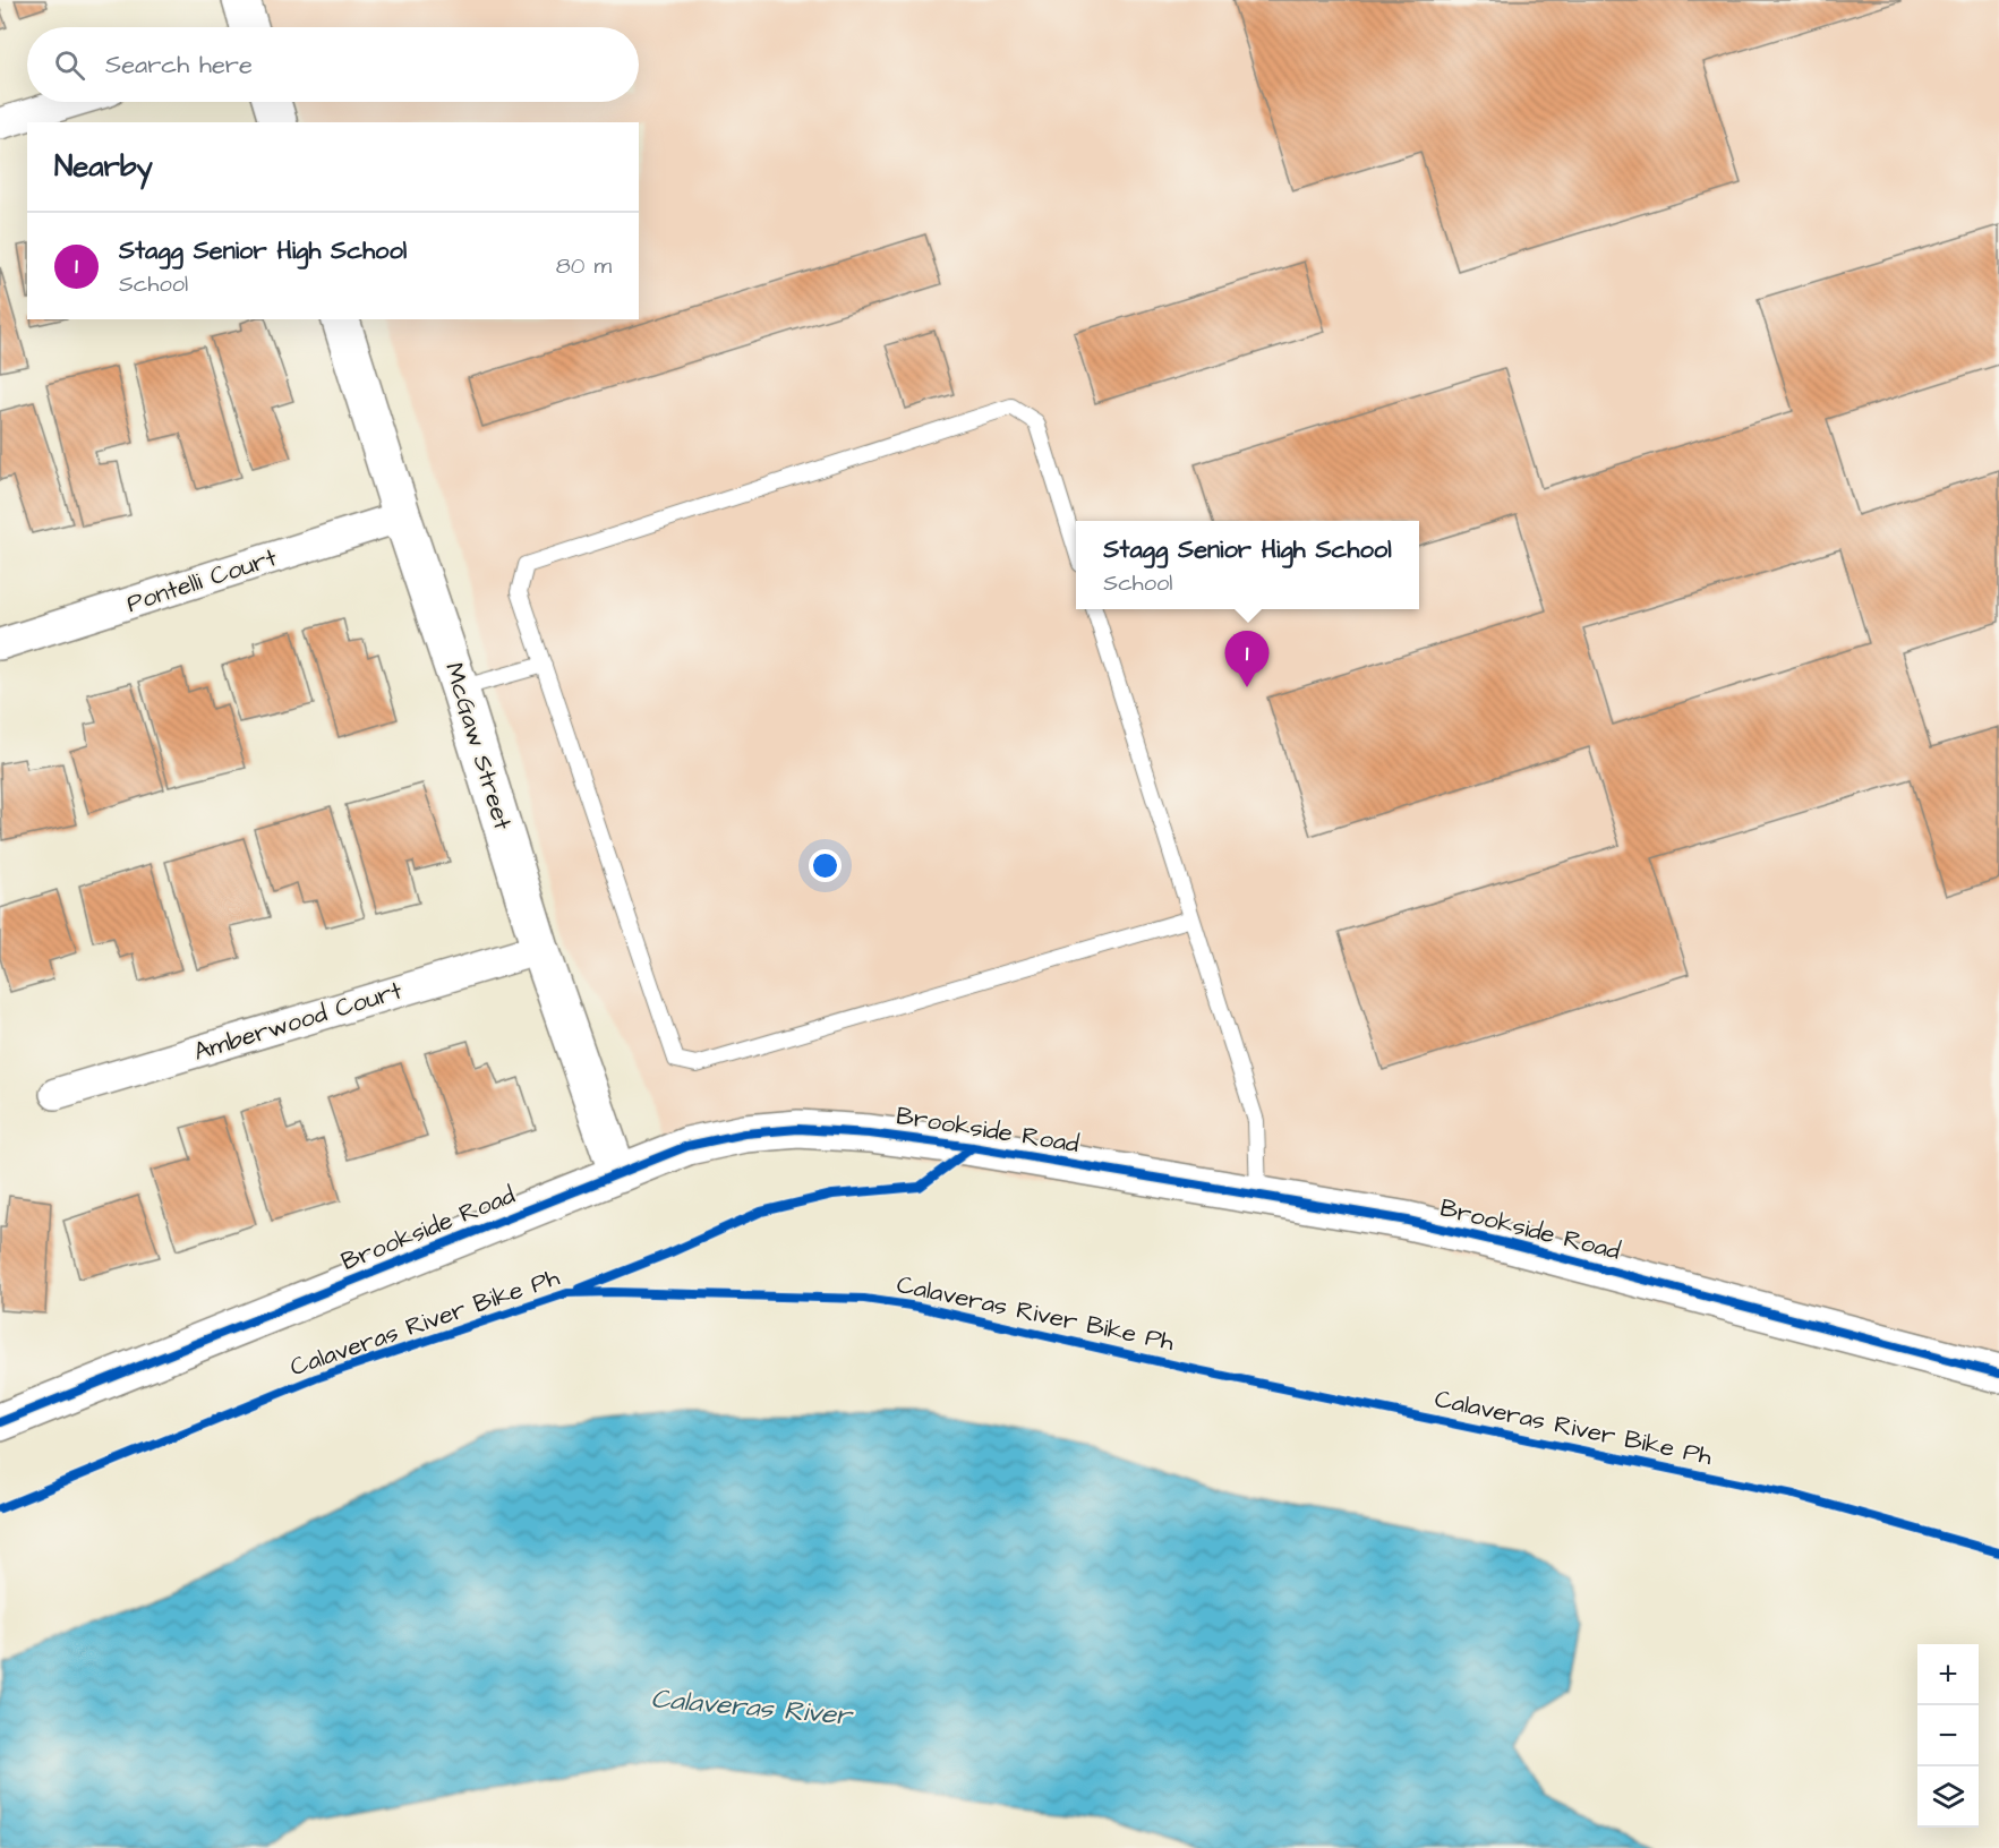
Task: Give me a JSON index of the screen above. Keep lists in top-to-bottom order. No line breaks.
{"streets":{"street":["Pontelli Court","McGaw Street","Amberwood Court","Brookside Road"],"cycle path":["Calaveras River Bike Ph"]},"crossings":[["Pontelli Court","McGaw Street"],["McGaw Street","Amberwood Court"],["McGaw Street","Brookside Road"]],"water":["Calaveras River"],"page":{"search":"Search here","heading":"Nearby","list":[{"mark":"1","name":"Stagg Senior High School","note":"School","value":"80 m"}],"popup":["Stagg Senior High School","School"],"pins":"1","map_buttons":["+","−"]}}
